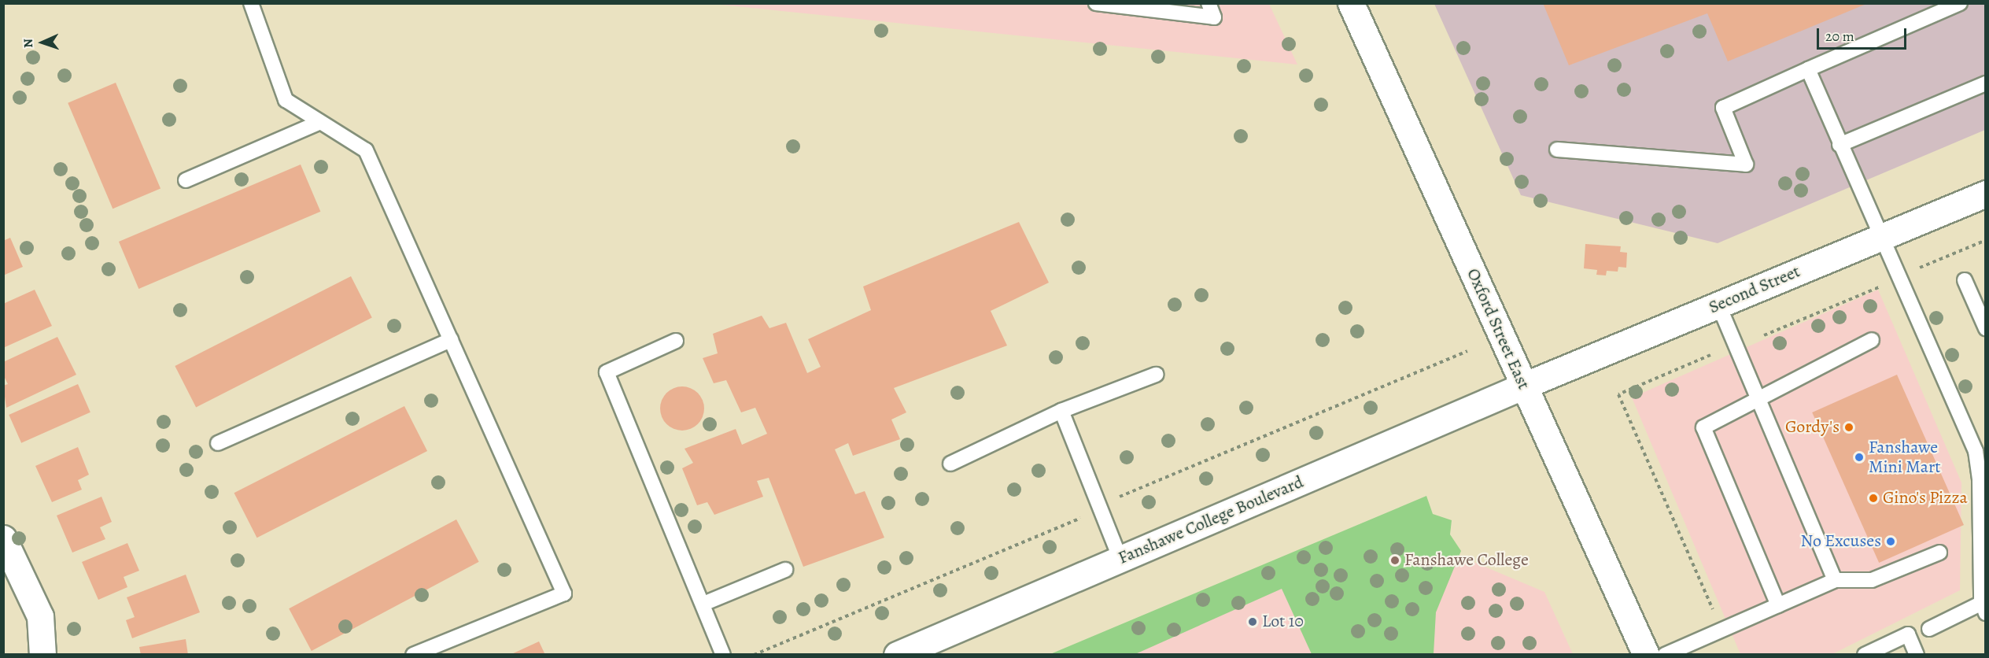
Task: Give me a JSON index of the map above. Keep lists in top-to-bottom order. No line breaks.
{"streets":{"street":["Second Street","Oxford Street East","Fanshawe College Boulevard"]},"crossings":[["Second Street","Oxford Street East"],["Second Street","Fanshawe College Boulevard"],["Oxford Street East","Fanshawe College Boulevard"]],"places":["Gordy's","Fanshawe Mini Mart","Gino's Pizza","No Excuses","Fanshawe College","Lot 10"],"scale_bar":"20 m","north":"left"}
